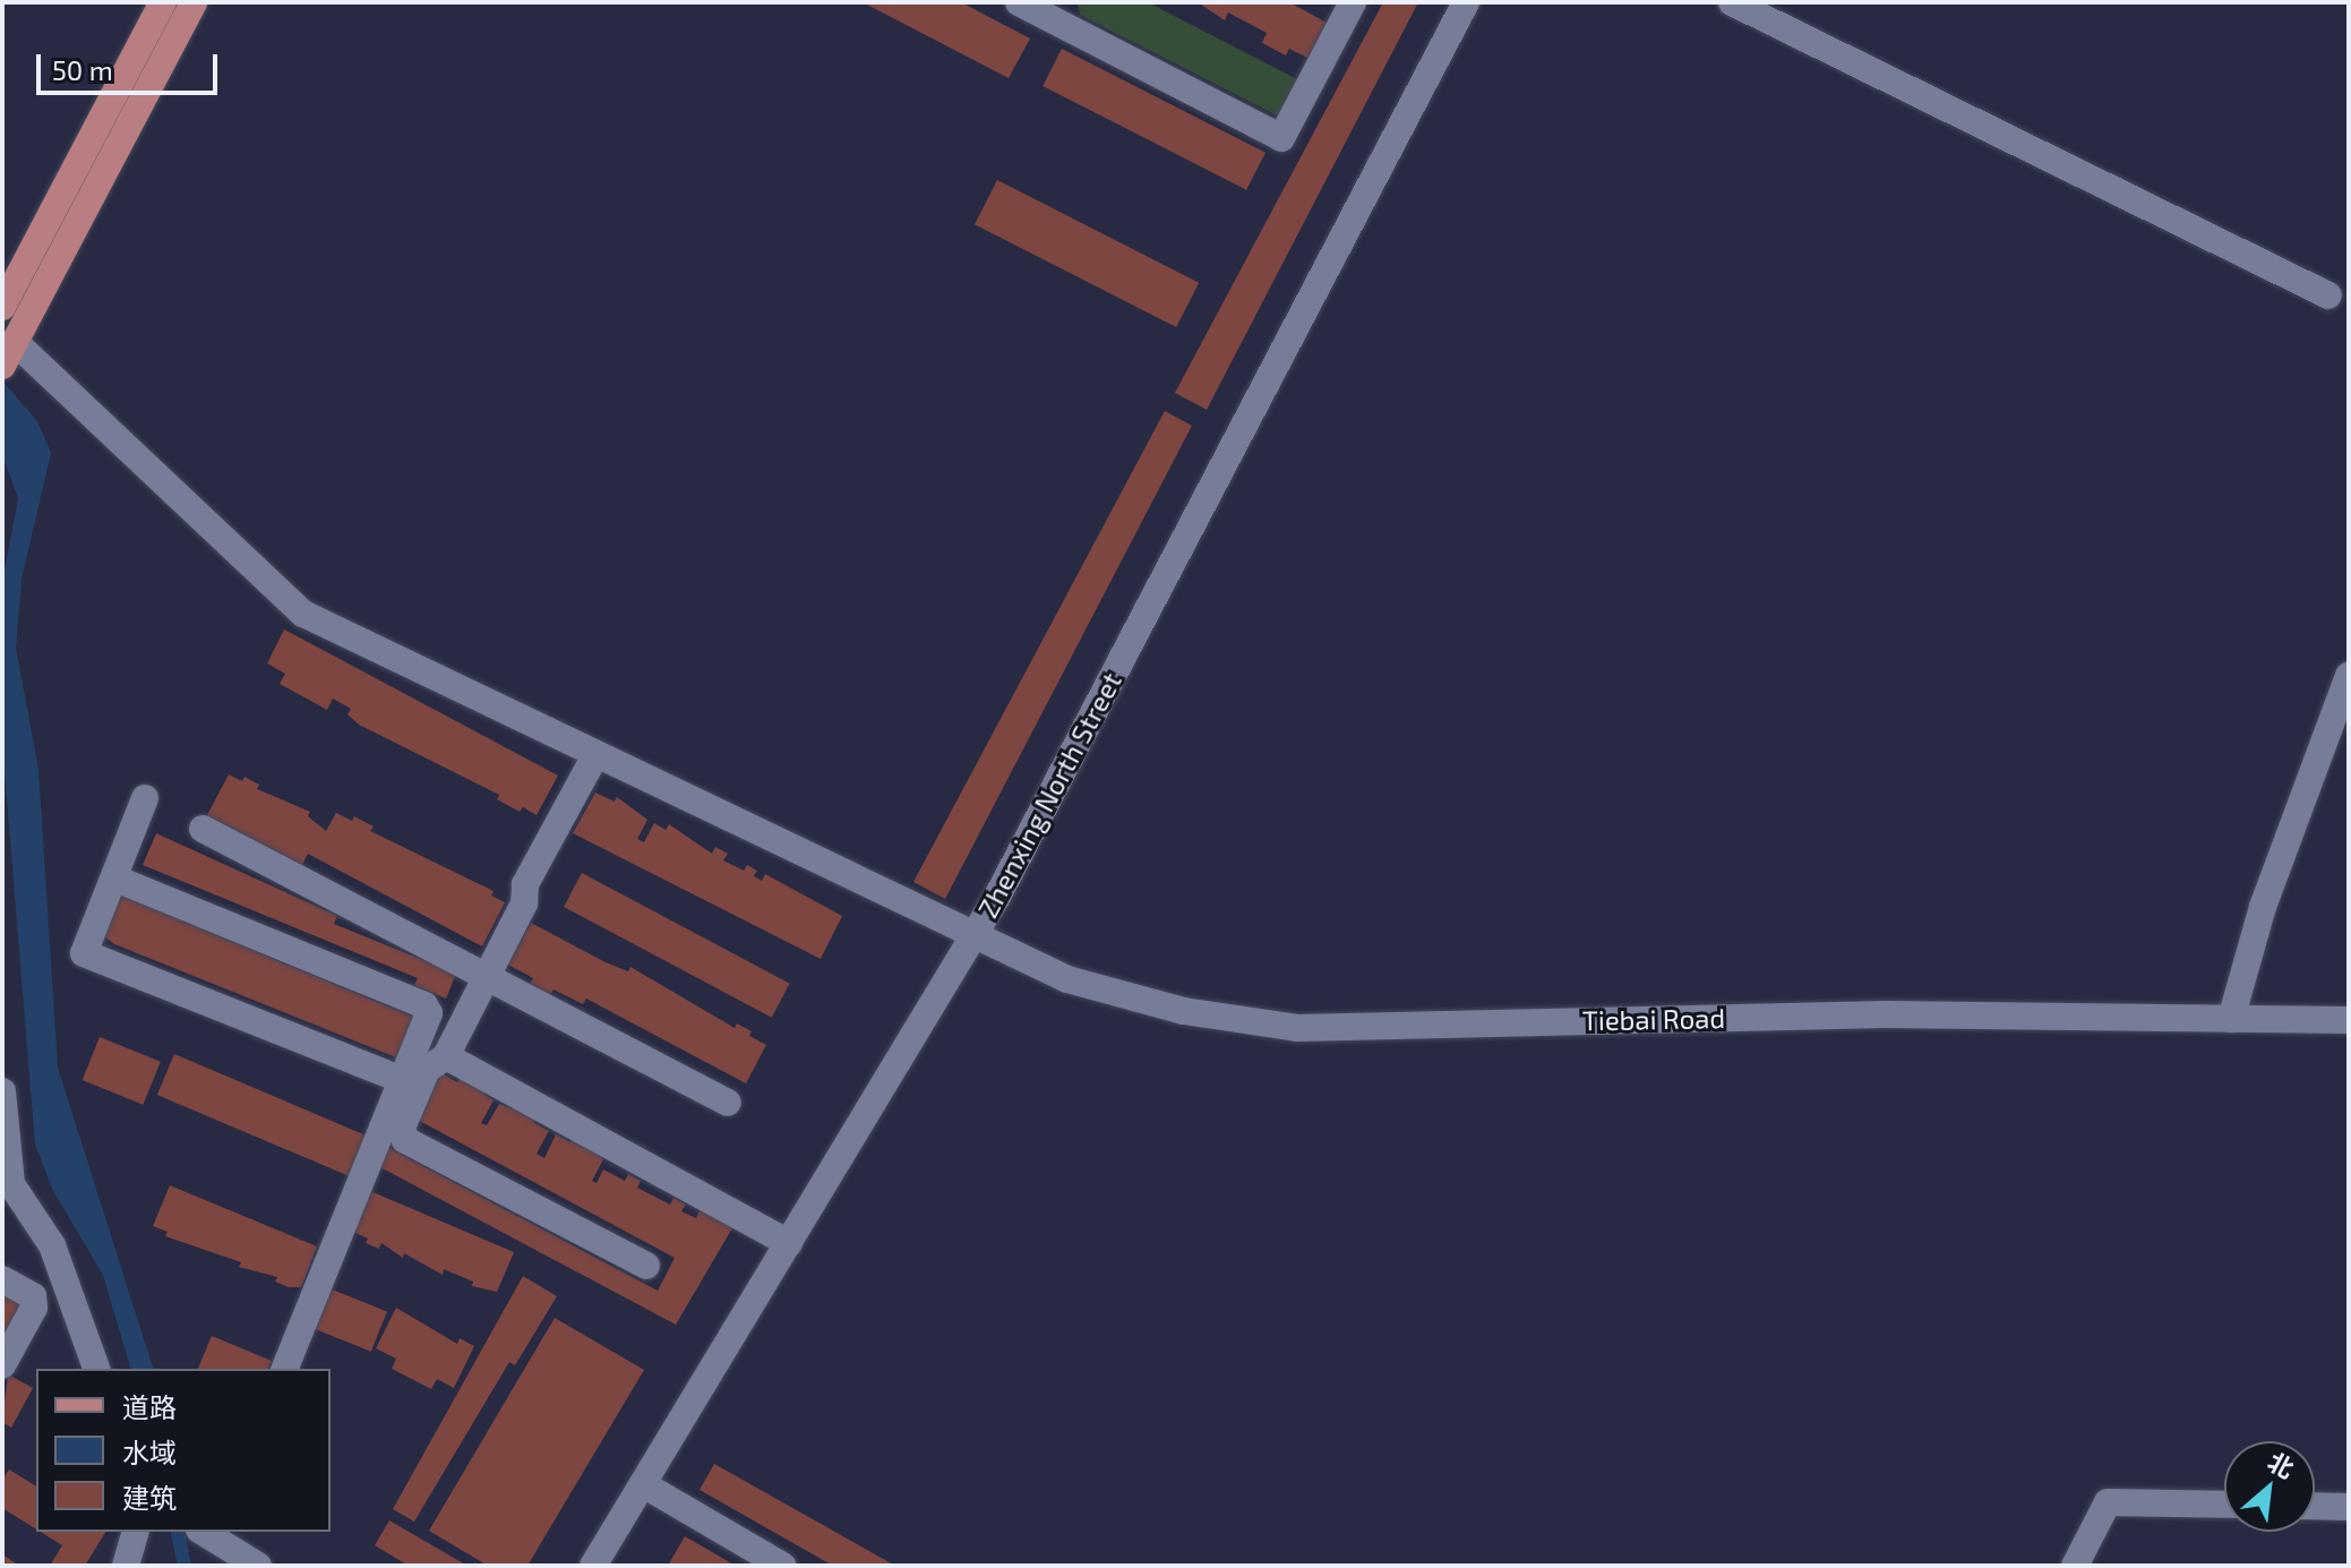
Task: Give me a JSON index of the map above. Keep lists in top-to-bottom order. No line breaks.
{"streets":{"street":["Zhenxing North Street","Tiebai Road"]},"crossings":[["Zhenxing North Street","Tiebai Road"]],"legend":["道路","水域","建筑"],"scale_bar":"50 m","north":"top right"}
